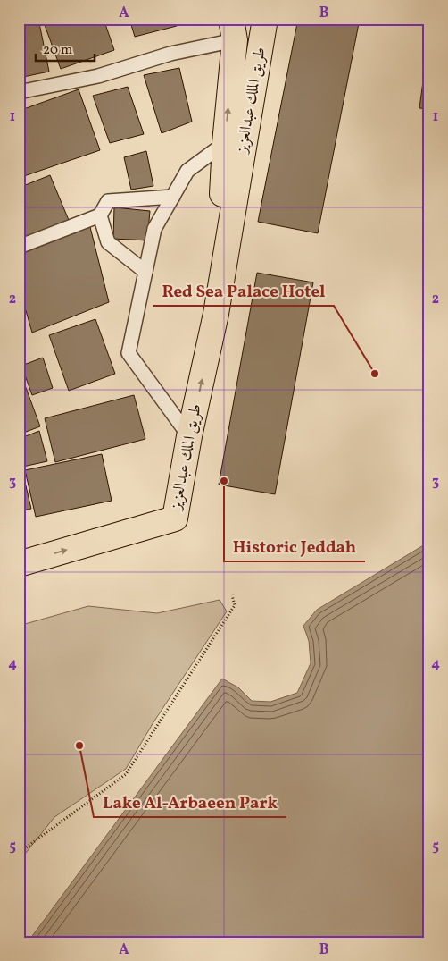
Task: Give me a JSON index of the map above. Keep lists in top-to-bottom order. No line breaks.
{"streets":{"main road":["طريق الملك عبدالعزيز"]},"one_way":["طريق الملك عبدالعزيز"],"places":["Red Sea Palace Hotel","Historic Jeddah","Lake Al-Arbaeen Park"],"scale_bar":"20 m","grid":{"columns":["A","B"],"rows":["1","2","3","4","5"]}}
